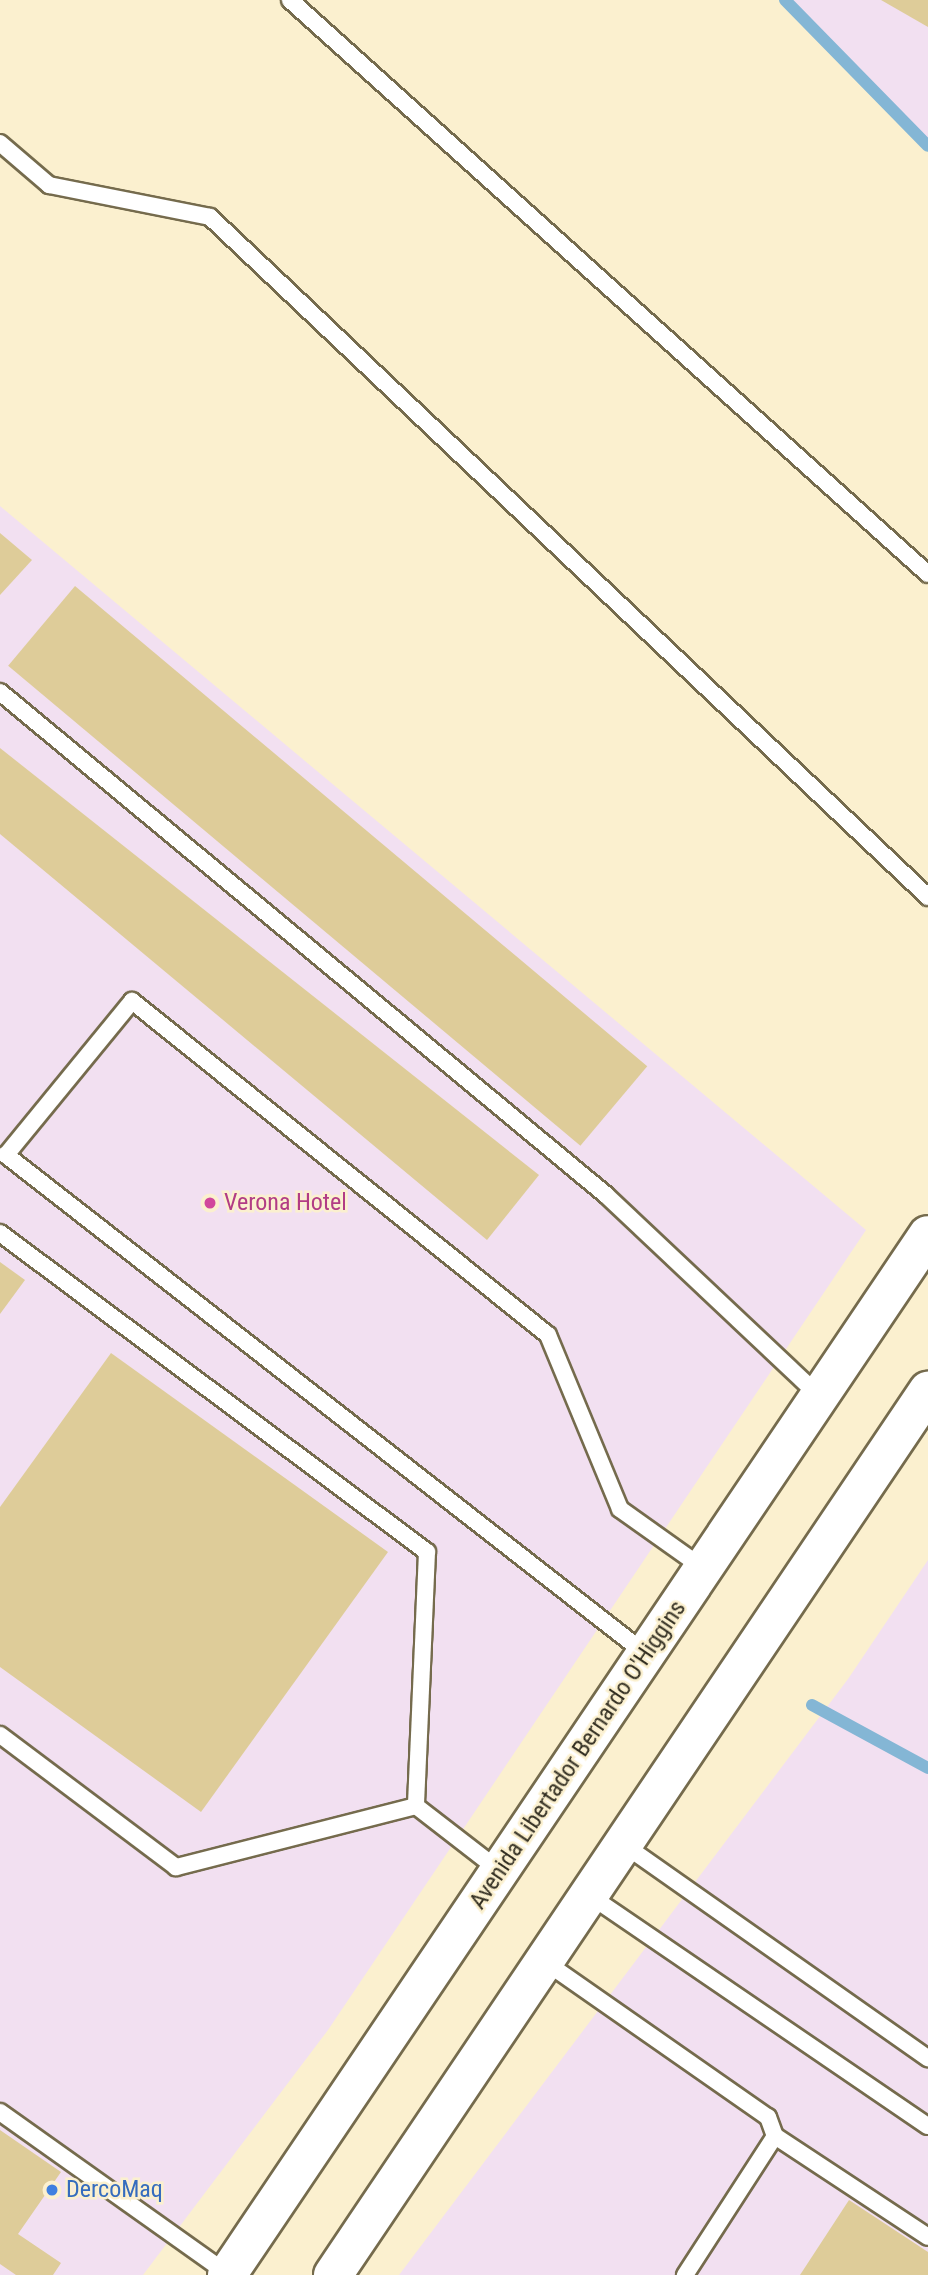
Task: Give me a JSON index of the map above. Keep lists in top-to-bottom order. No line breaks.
{"streets":{"main road":["Avenida Libertador Bernardo O'Higgins"]},"places":["Verona Hotel","DercoMaq"]}
